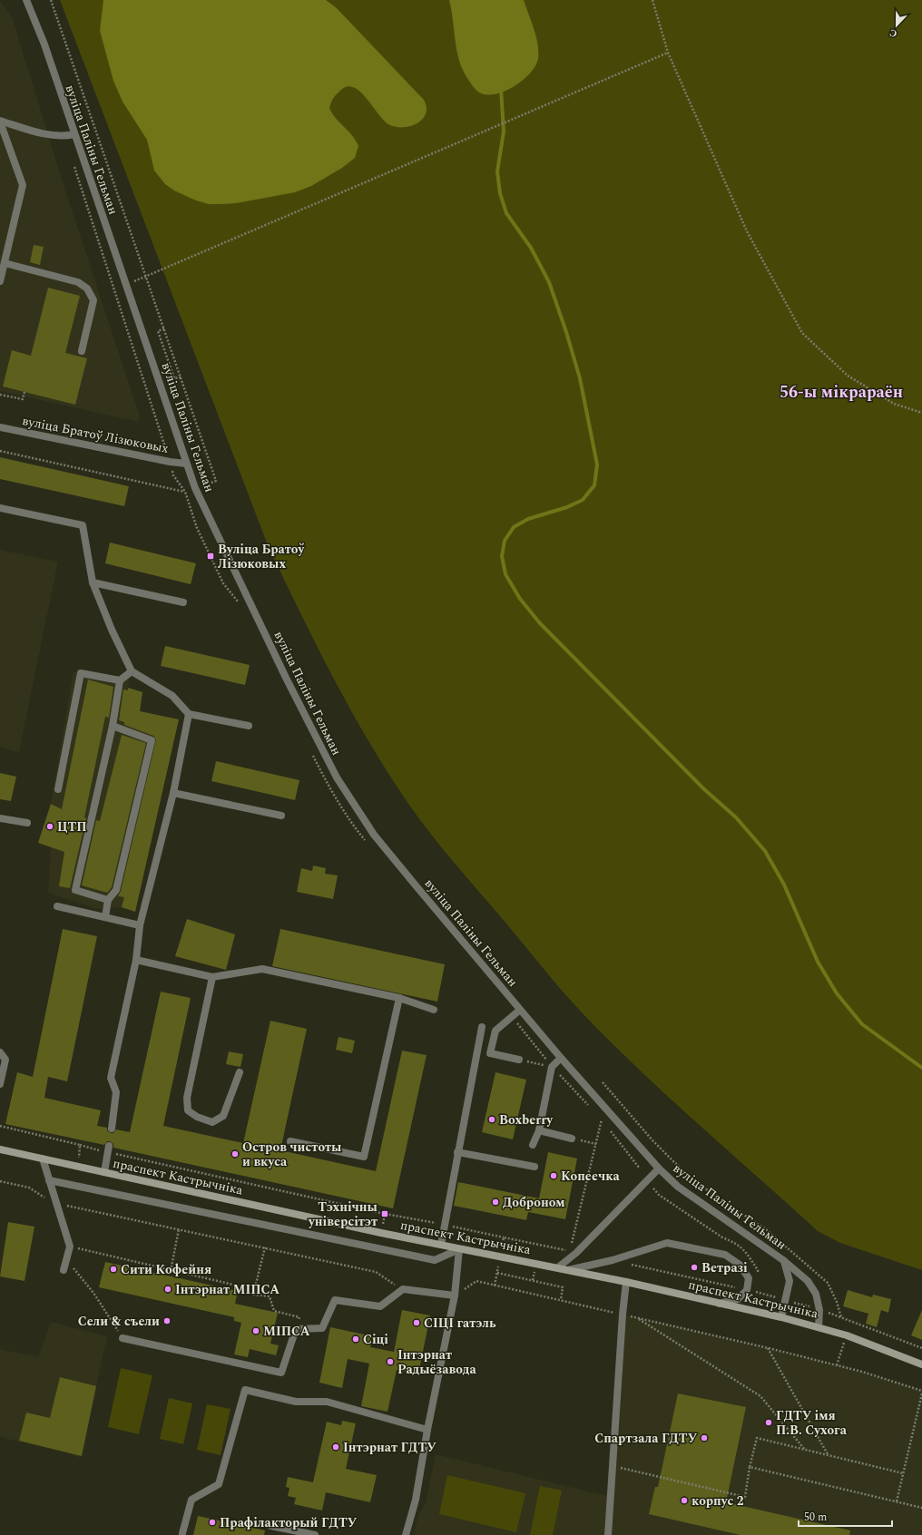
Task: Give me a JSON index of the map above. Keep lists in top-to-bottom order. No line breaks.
{"streets":{"main road":["праспект Кастрычніка"],"street":["вуліца Паліны Гельман","вуліца Братоў Лізюковых"]},"crossings":[["вуліца Паліны Гельман","вуліца Братоў Лізюковых"],["вуліца Паліны Гельман","праспект Кастрычніка"]],"districts":["56-ы мікрараён"],"places":{"transit":["Вуліца Братоў Лізюковых","Тэхнічны універсітэт"],"other":["ЦТП","Boxberry","Остров чистоты и вкуса","Копеечка","Доброном","Ветразі","Сити Кофейня","Інтэрнат МІПСА","Сели & съели","СІЦІ гатэль","МІПСА","Сіці","Інтэрнат Радыёзавода","ГДТУ імя П.В. Сухога","Спартзала ГДТУ","Інтэрнат ГДТУ","корпус 2","Прафілакторый ГДТУ"]},"scale_bar":"50 m","north":"bottom"}
